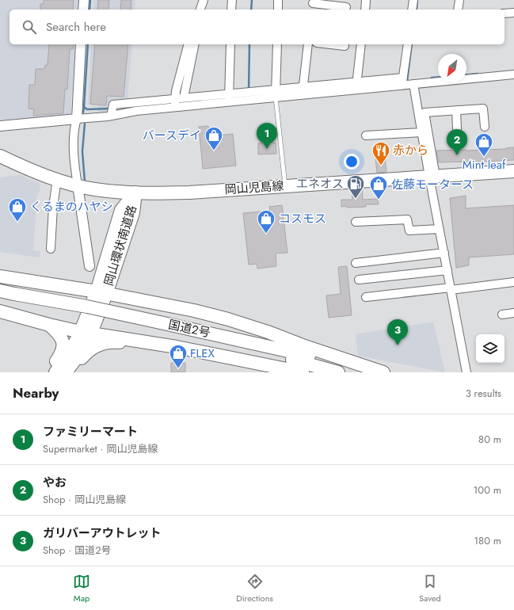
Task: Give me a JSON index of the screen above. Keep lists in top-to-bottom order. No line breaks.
{"streets":{"main road":["岡山児島線","岡山環状南道路","国道2号"]},"crossings":[["岡山児島線","岡山環状南道路"]],"places":{"shop":["バースデイ","Mint leaf","佐藤モータース","くるまのハヤシ","コスモス","FLEX"],"restaurant":["赤から"],"fuel station":["エネオス"]},"north":"bottom left","page":{"search":"Search here","pins":["1","2","3"],"heading":["Nearby","3 results"],"list":[{"mark":"1","name":"ファミリーマート","note":"Supermarket · 岡山児島線","value":"80 m"},{"mark":"2","name":"やお","note":"Shop · 岡山児島線","value":"100 m"},{"mark":"3","name":"ガリバーアウトレット","note":"Shop · 国道2号","value":"180 m"}],"nav":["Map","Directions","Saved"]}}
